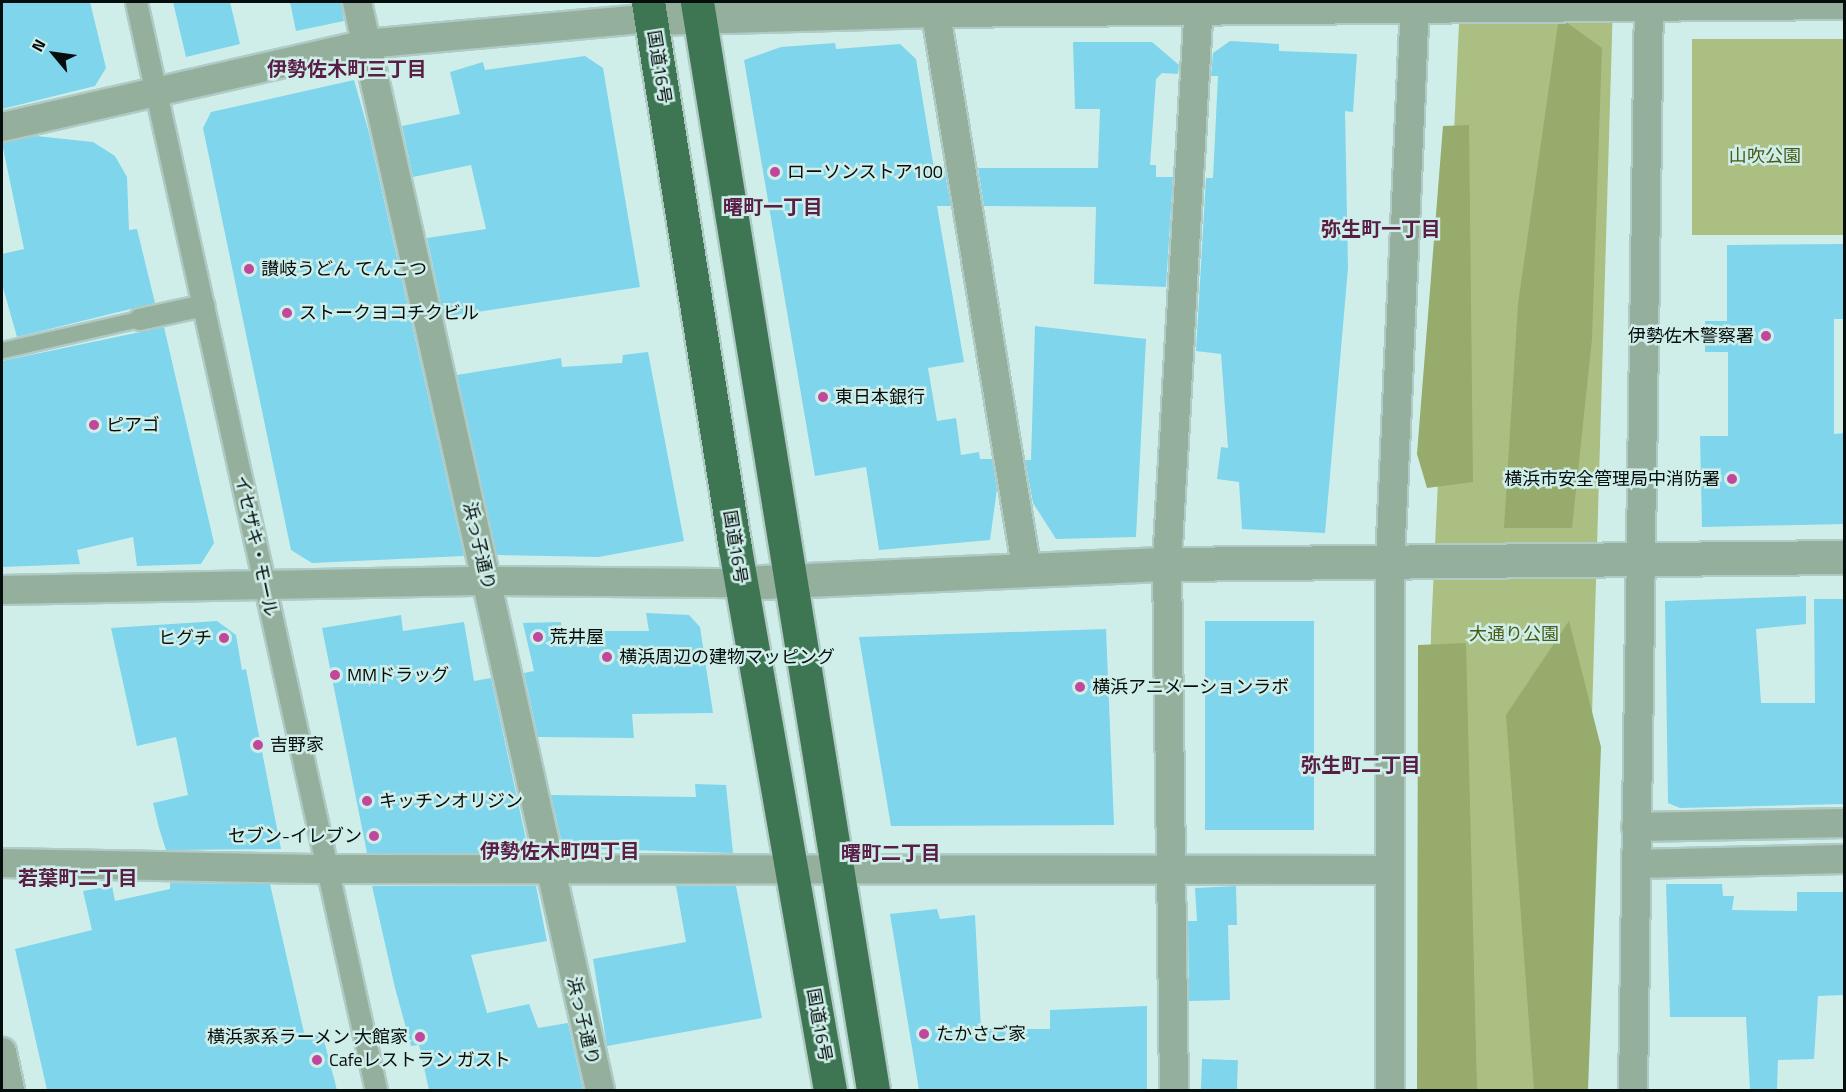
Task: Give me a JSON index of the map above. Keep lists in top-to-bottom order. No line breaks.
{"streets":{"highway":["国道16号"],"street":["イセザキ・モール","浜っ子通り"]},"districts":["伊勢佐木町三丁目","曙町一丁目","弥生町一丁目","弥生町二丁目","伊勢佐木町四丁目","曙町二丁目","若葉町二丁目"],"parks":["山吹公園","大通り公園"],"places":["ローソンストア100","讃岐うどん てんこつ","ストークヨコチクビル","伊勢佐木警察署","東日本銀行","ピアゴ","横浜市安全管理局中消防署","荒井屋","ヒグチ","横浜周辺の建物マッピング","MMドラッグ","横浜アニメーションラボ","吉野家","キッチンオリジン","セブン-イレブン","たかさご家","横浜家系ラーメン 大館家","Cafeレストラン ガスト"],"north":"top left"}
